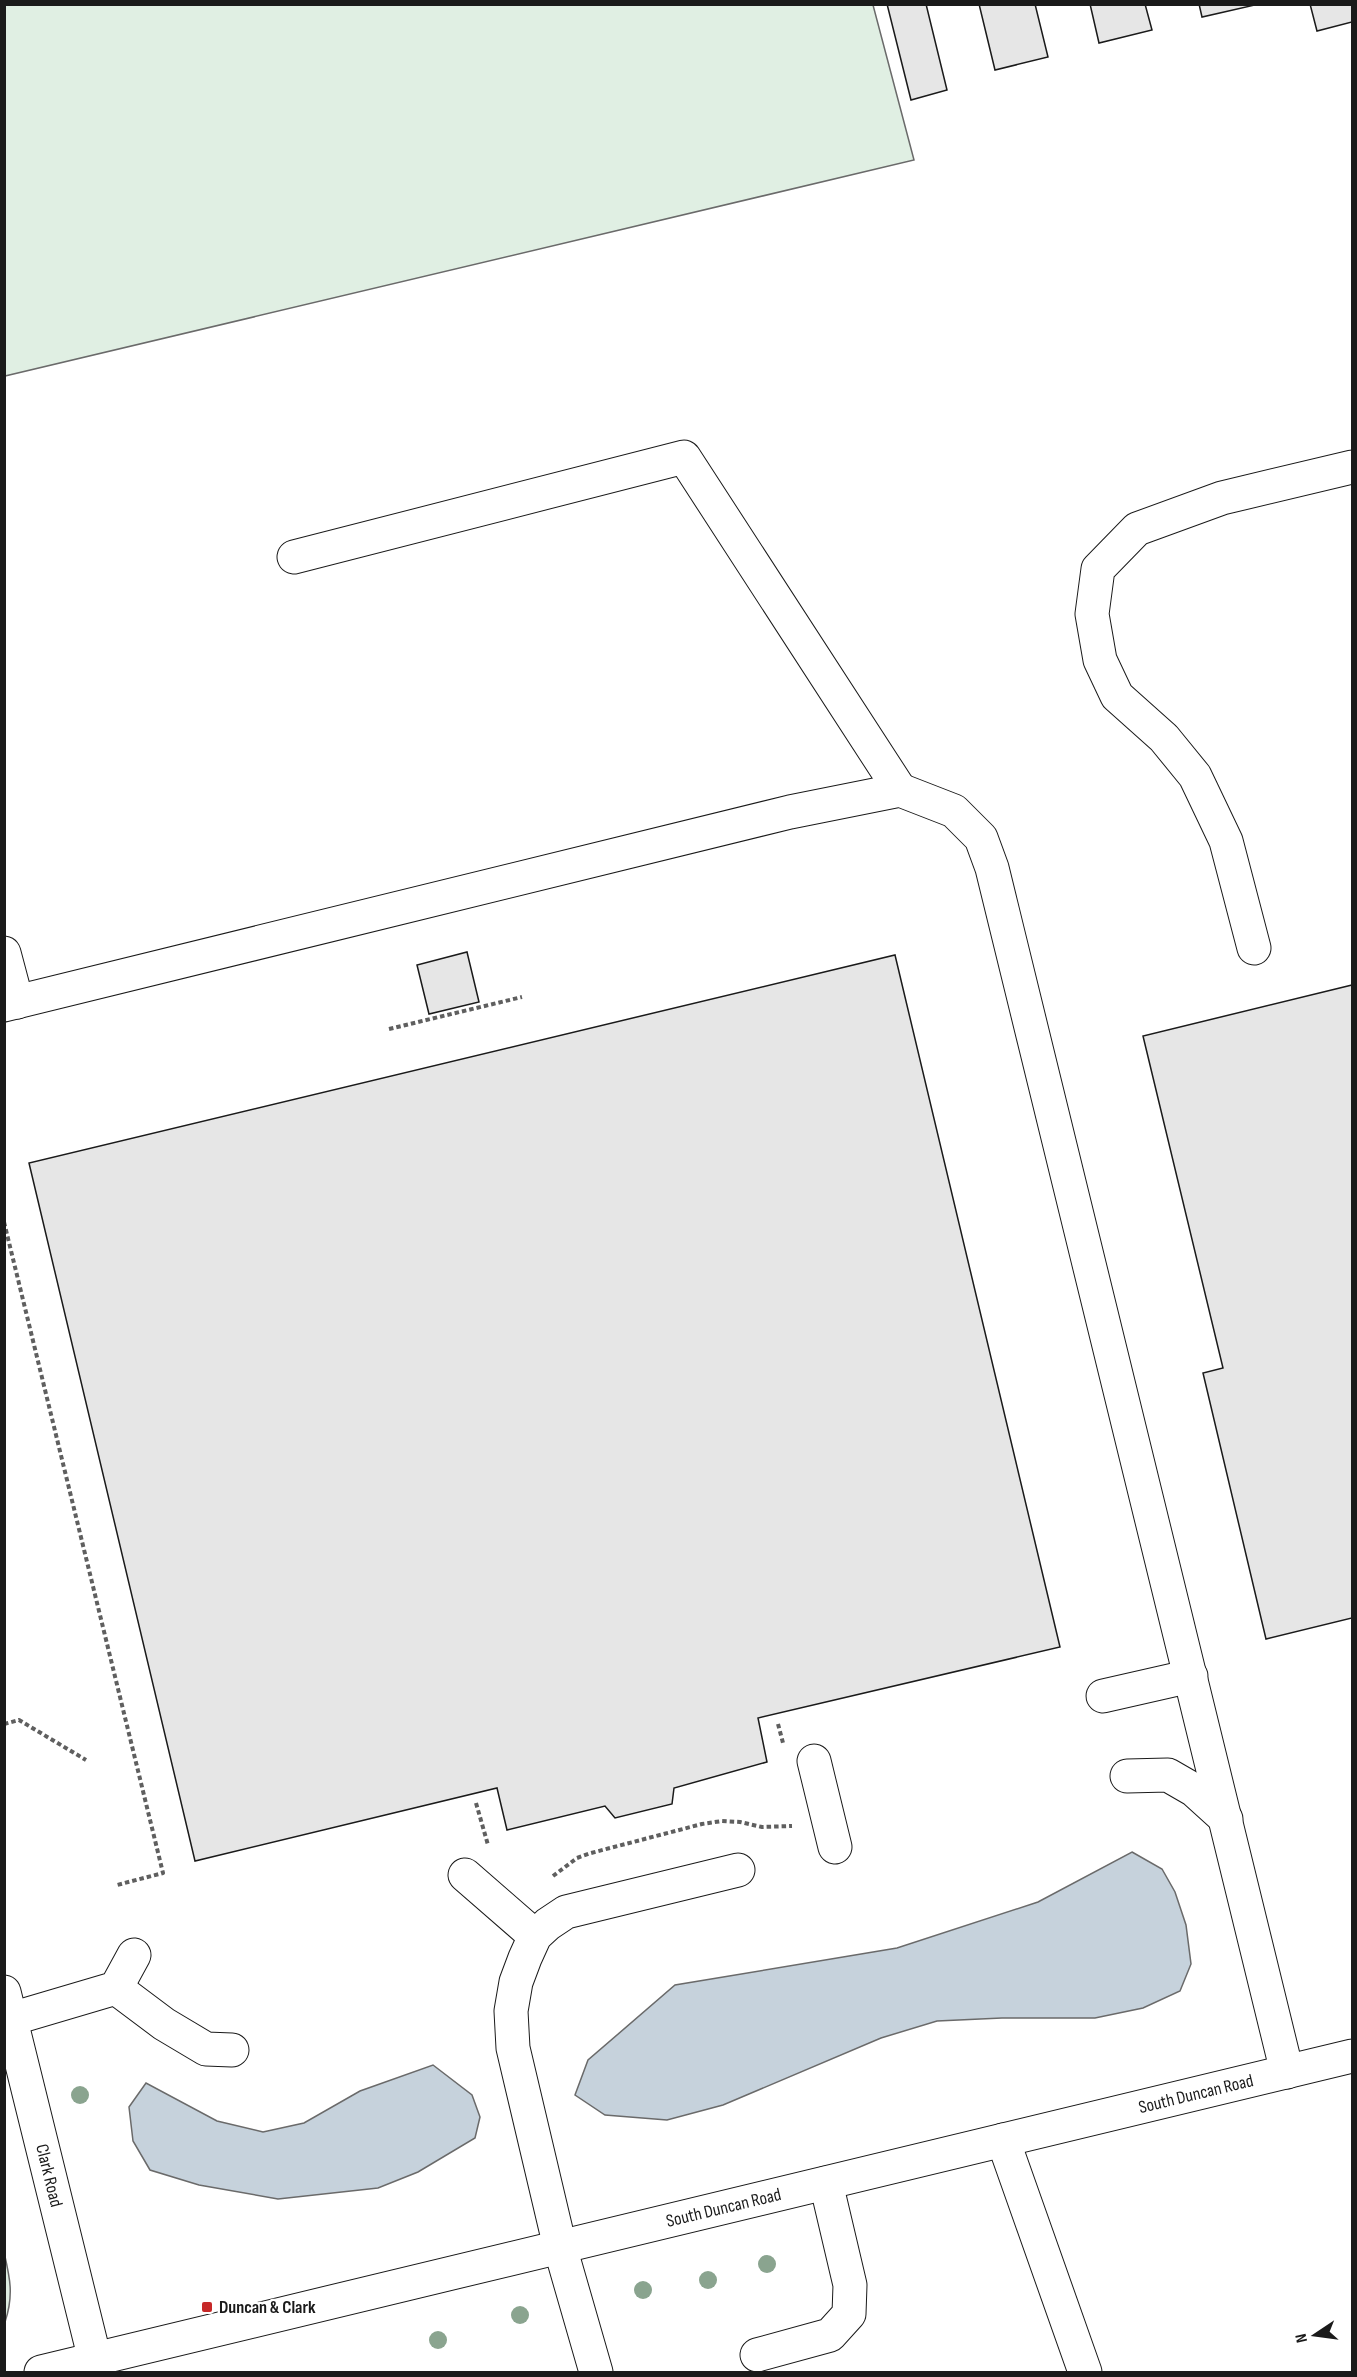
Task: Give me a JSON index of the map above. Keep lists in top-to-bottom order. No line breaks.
{"streets":{"main road":["South Duncan Road","Clark Road"]},"crossings":[["South Duncan Road","Clark Road"]],"places":{"transit":["Duncan & Clark"]},"north":"left"}
